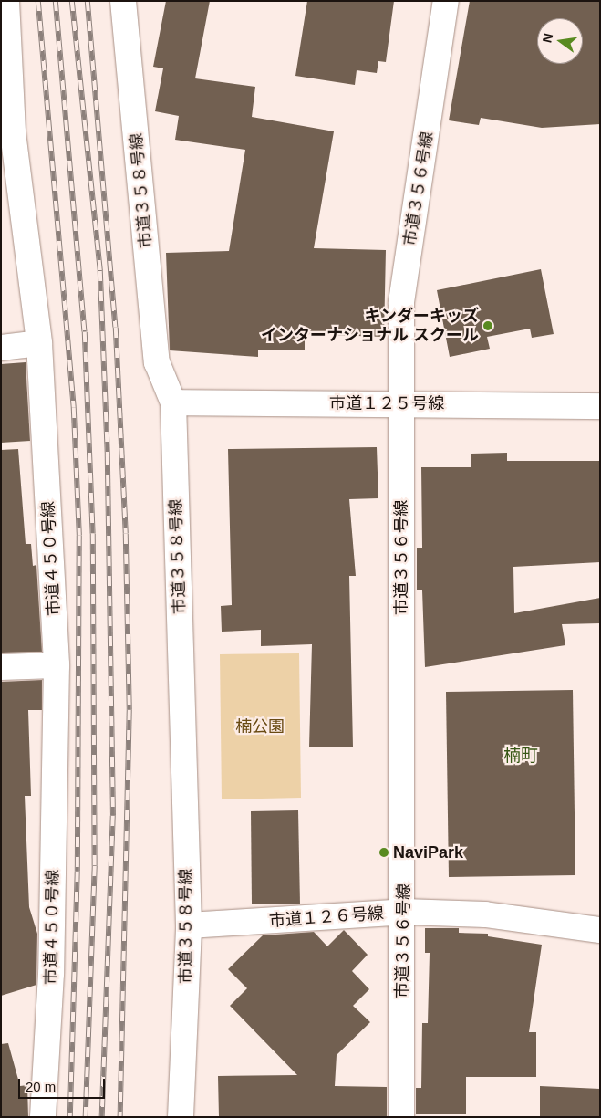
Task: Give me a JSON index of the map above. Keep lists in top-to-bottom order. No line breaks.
{"streets":{"street":["市道３５６号線","市道３５８号線","市道１２５号線","市道４５０号線","市道１２６号線"]},"crossings":[["市道３５６号線","市道１２５号線"],["市道３５６号線","市道１２６号線"],["市道３５８号線","市道１２５号線"],["市道３５８号線","市道１２６号線"]],"districts":["楠町"],"parks":["楠公園"],"places":["キンダーキッズ インターナショナル スクール","NaviPark"],"scale_bar":"20 m","north":"left"}
